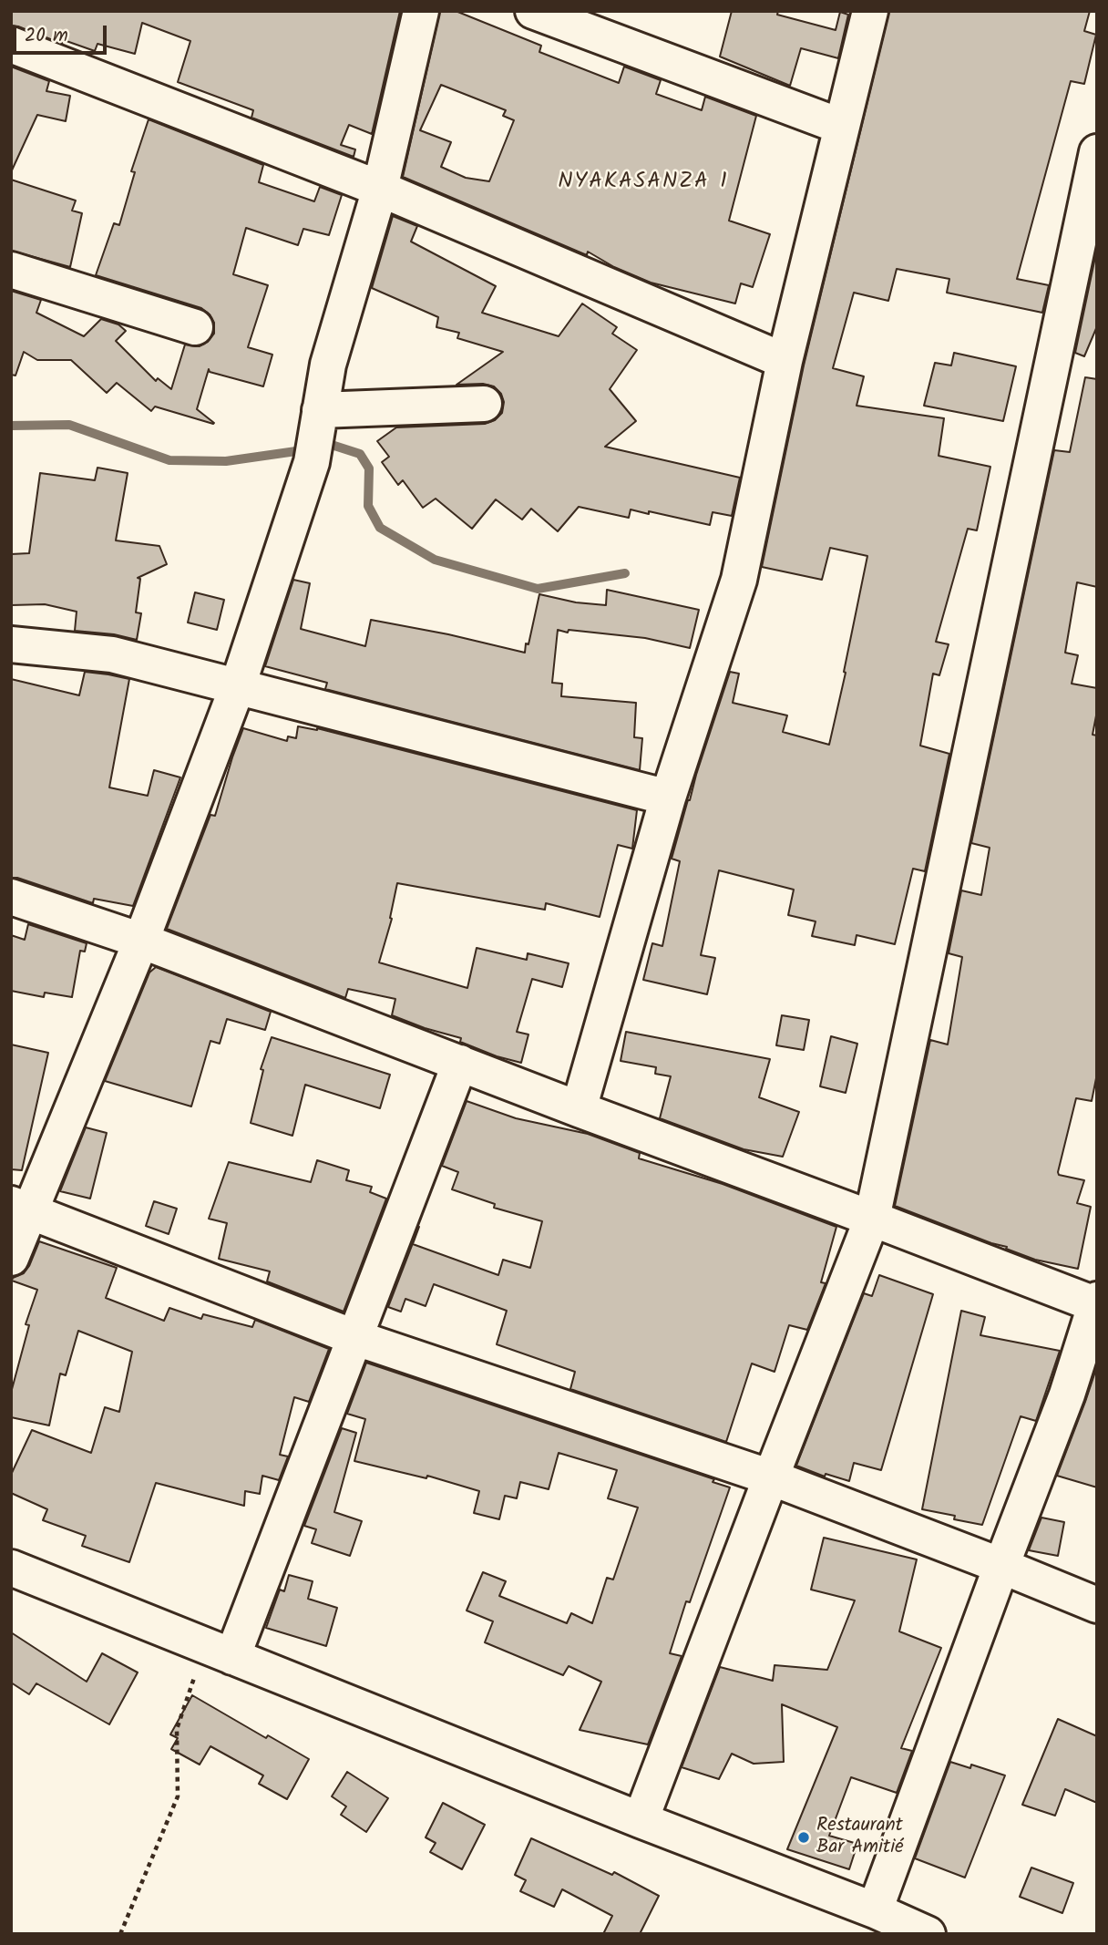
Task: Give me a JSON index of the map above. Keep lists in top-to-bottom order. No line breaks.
{"districts":["NYAKASANZA 1"],"places":["Restaurant Bar Amitié"],"scale_bar":"20 m"}
